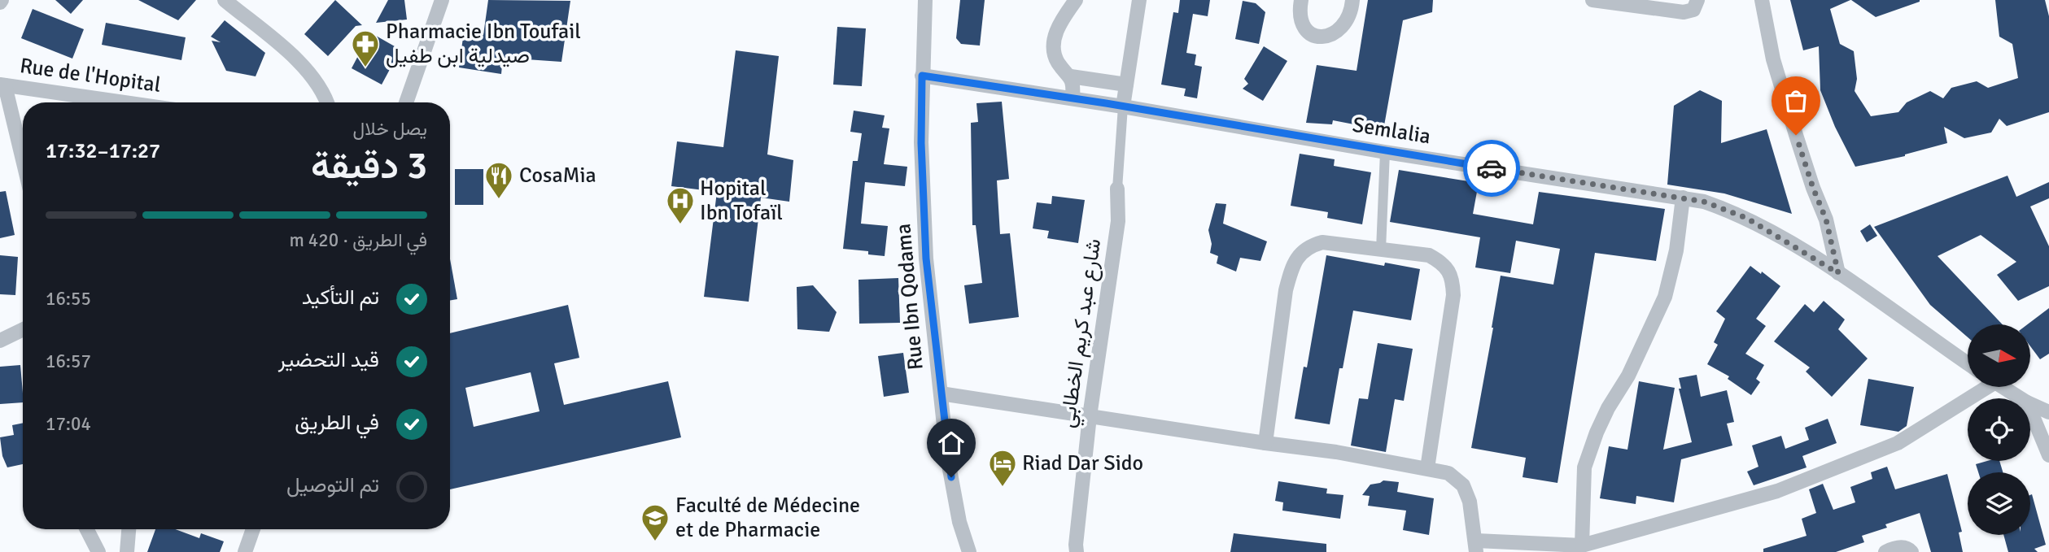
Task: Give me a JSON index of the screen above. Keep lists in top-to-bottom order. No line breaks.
{"streets":{"street":["Rue de l'Hopital","Semlalia","Rue Ibn Qodama","شارع عبد كريم الخطابي"]},"crossings":[["Semlalia","Rue Ibn Qodama"]],"places":{"pharmacy":["Pharmacie Ibn Toufail صيدلية ابن طفيل"],"restaurant":["CosaMia"],"hospital":["Hopital Ibn Tofaïl"],"hotel":["Riad Dar Sido"],"school or university":["Faculté de Médecine et de Pharmacie"]},"north":"right","page":{"heading":["3 دقيقة","يصل خلال","17:27–17:32"],"bar":"في الطريق · 420 m","list":[["تم التأكيد","16:55"],["قيد التحضير","16:57"],["في الطريق","17:04"],"تم التوصيل"]}}
